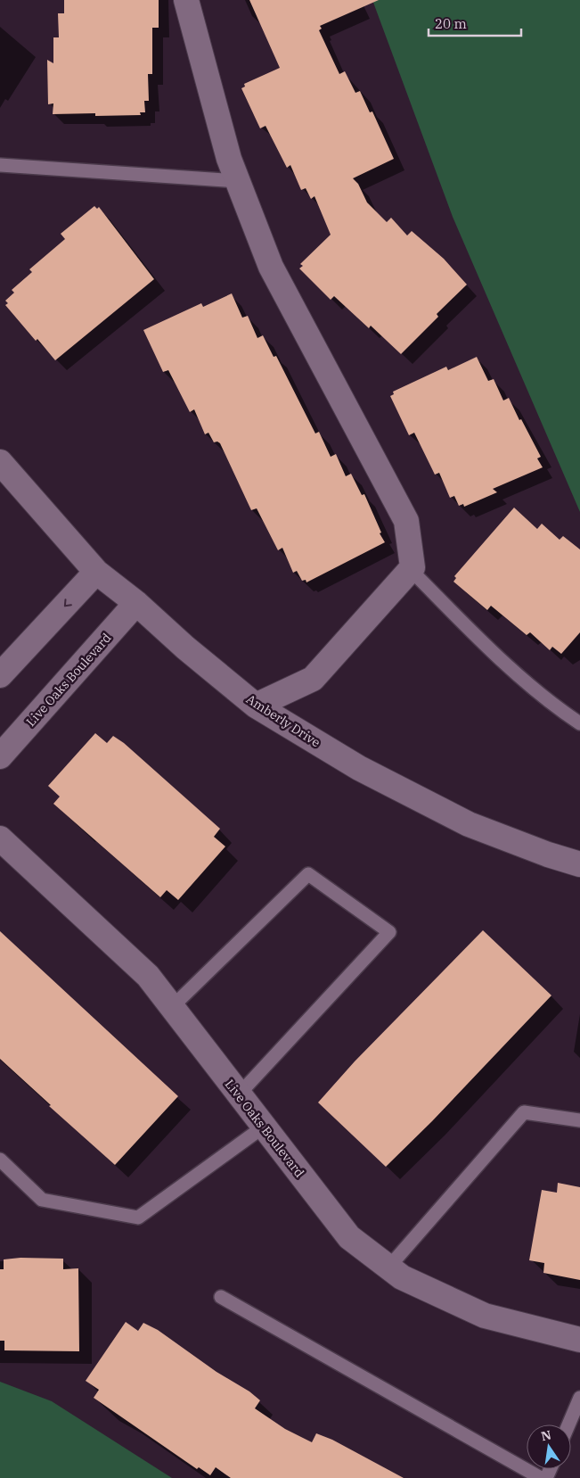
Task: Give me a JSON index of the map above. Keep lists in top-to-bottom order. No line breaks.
{"streets":{"street":["Live Oaks Boulevard","Amberly Drive"]},"crossings":[["Live Oaks Boulevard","Amberly Drive"]],"scale_bar":"20 m","north":"top"}
